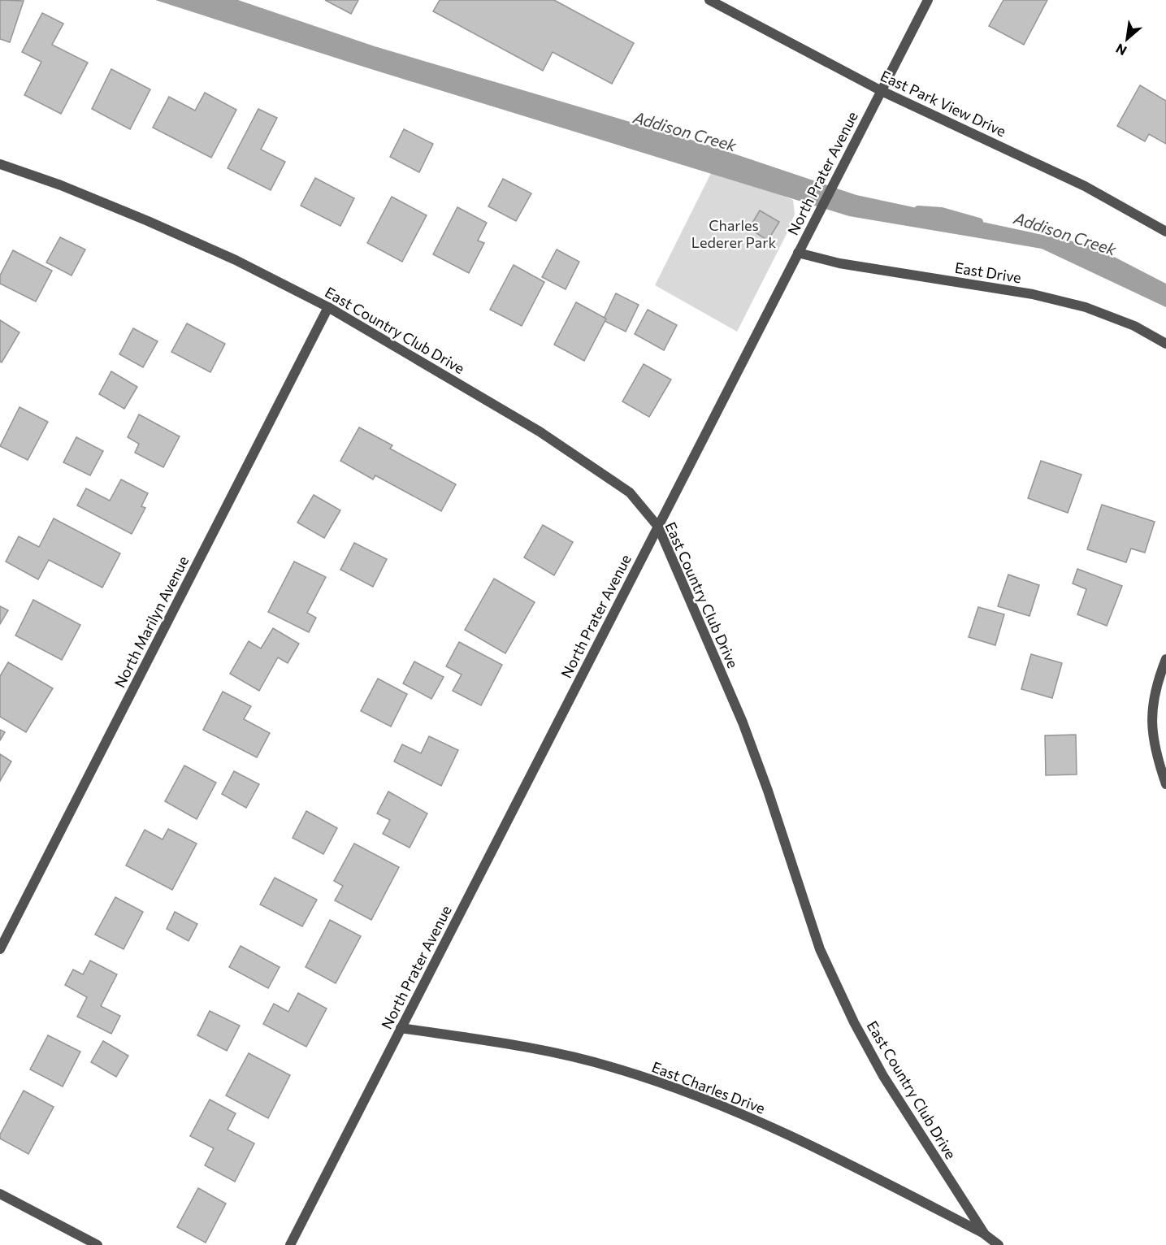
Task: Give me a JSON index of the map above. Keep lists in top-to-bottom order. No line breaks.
{"streets":{"street":["East Park View Drive","North Prater Avenue","East Drive","East Country Club Drive","North Marilyn Avenue","East Charles Drive"]},"crossings":[["East Park View Drive","North Prater Avenue"],["North Prater Avenue","East Drive"],["North Prater Avenue","East Country Club Drive"],["North Prater Avenue","East Charles Drive"],["East Country Club Drive","North Marilyn Avenue"],["East Country Club Drive","East Charles Drive"]],"water":["Addison Creek"],"parks":["Charles Lederer Park"],"north":"bottom left"}
